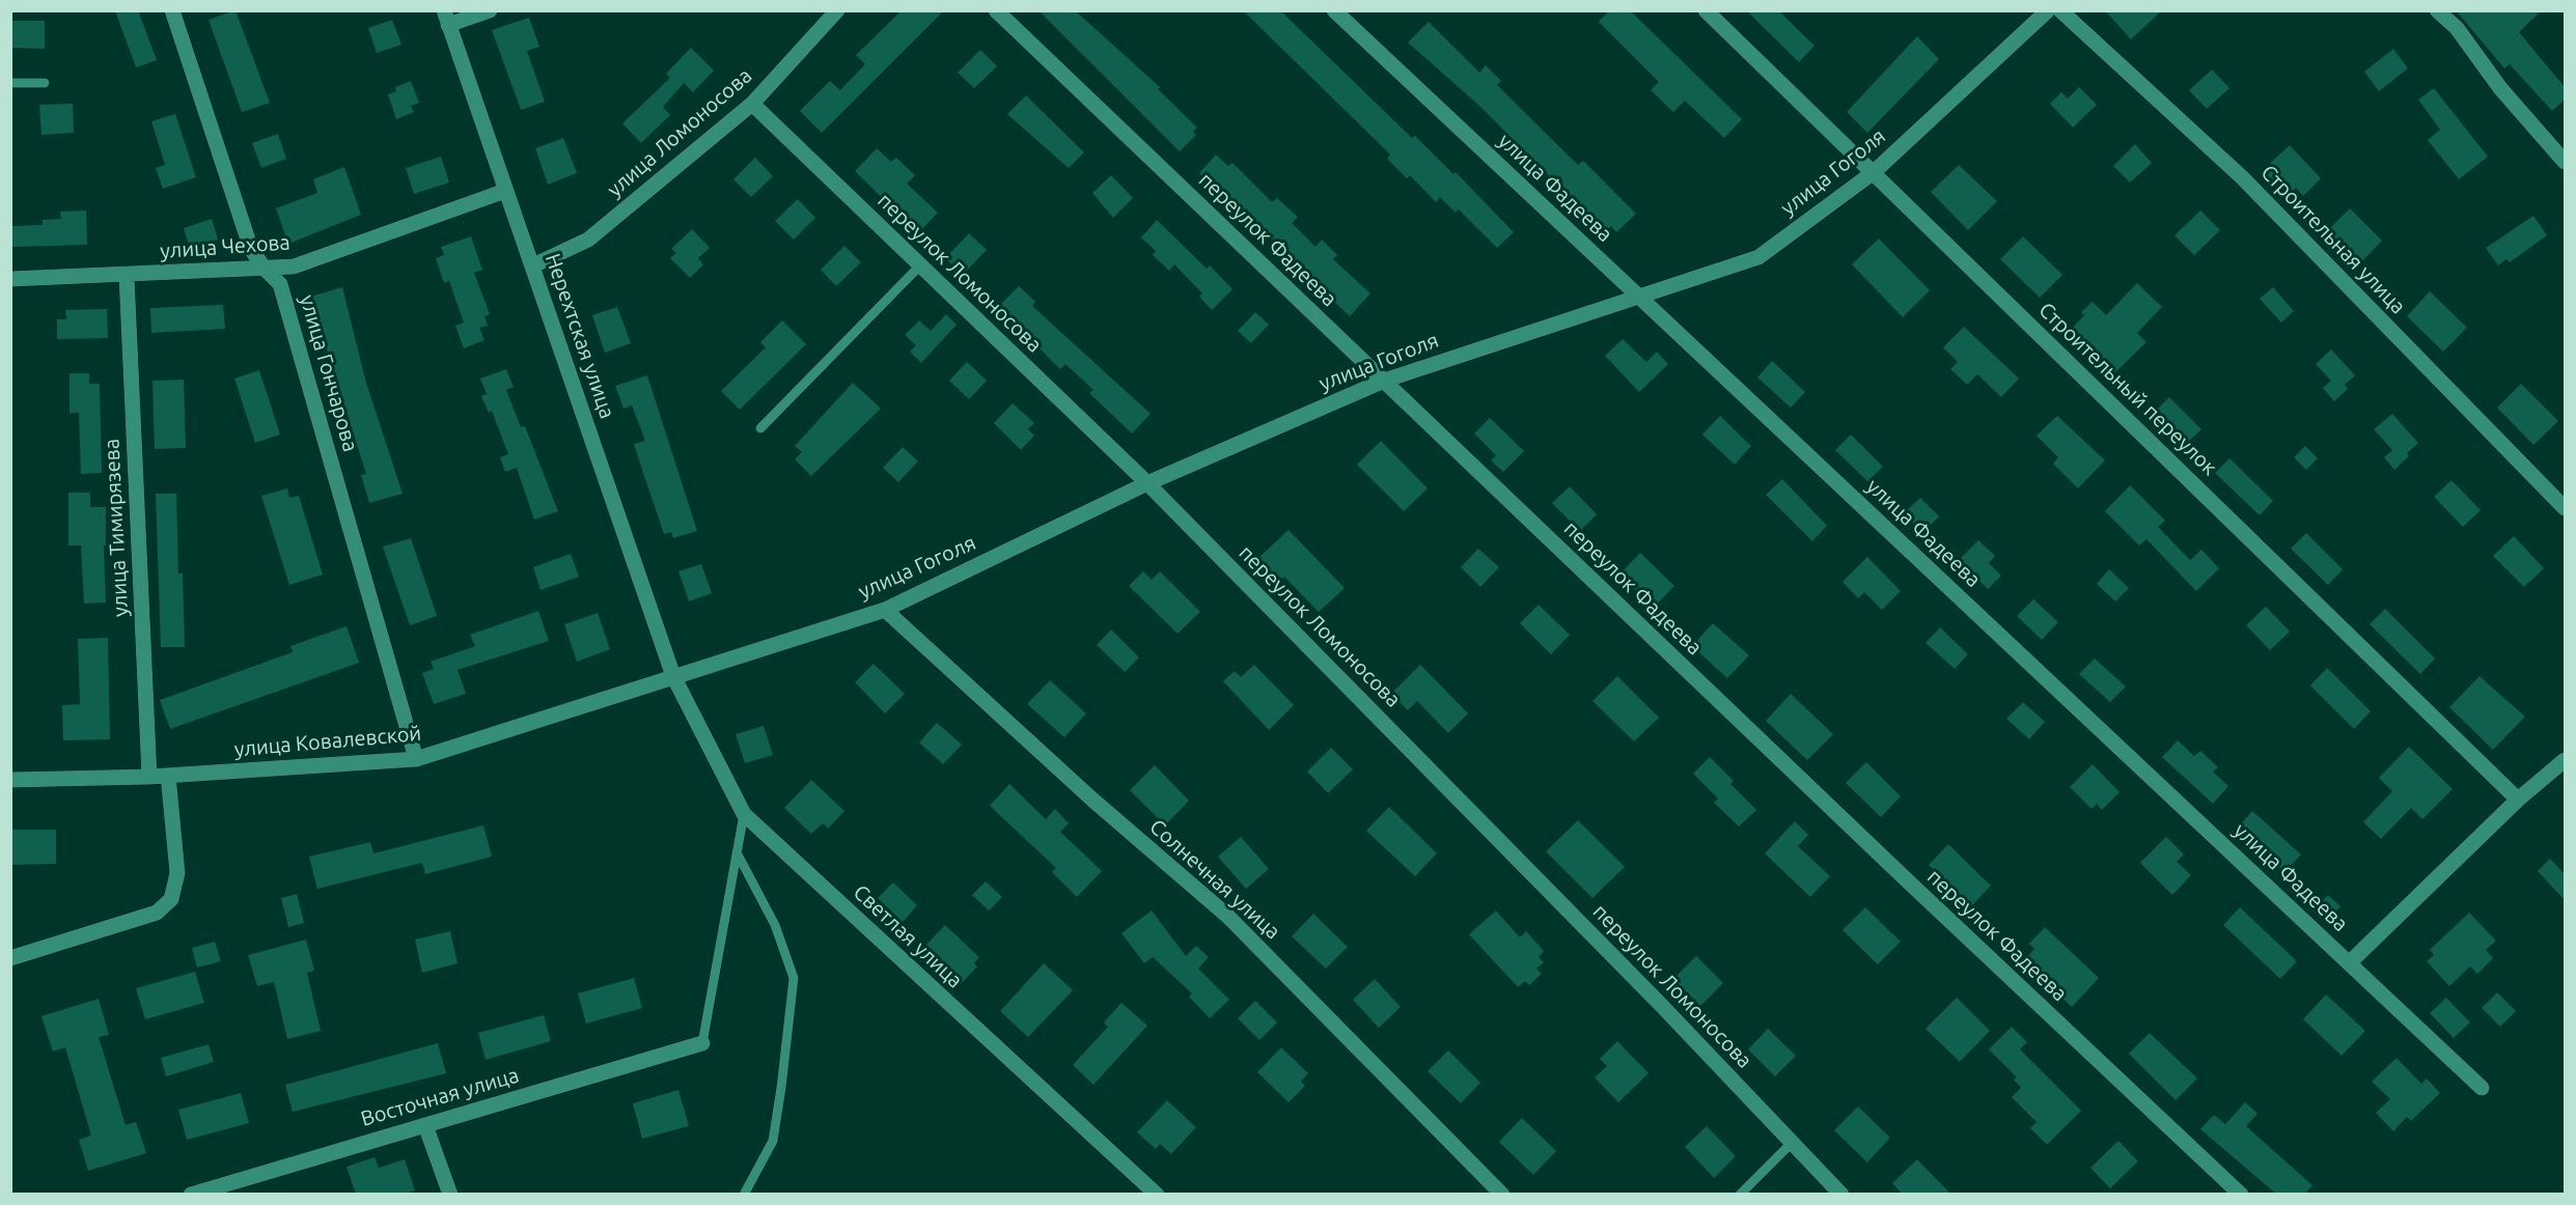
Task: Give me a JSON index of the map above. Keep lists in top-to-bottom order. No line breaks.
{"streets":{"street":["улица Ломоносова","улица Гоголя","улица Фадеева","переулок Фадеева","Строительная улица","улица Чехова","переулок Ломоносова","Нерехтская улица","улица Гончарова","Строительный переулок","улица Тимирязева","улица Ковалевской","Солнечная улица","Светлая улица","Восточная улица"]},"crossings":[["улица Ломоносова","переулок Ломоносова"],["улица Ломоносова","Нерехтская улица"],["улица Гоголя","улица Фадеева"],["улица Гоголя","переулок Фадеева"],["улица Гоголя","переулок Ломоносова"],["улица Гоголя","Нерехтская улица"],["улица Гоголя","Строительный переулок"],["улица Гоголя","улица Ковалевской"],["улица Гоголя","Солнечная улица"],["улица Гоголя","Светлая улица"],["улица Чехова","Нерехтская улица"],["улица Чехова","улица Гончарова"],["улица Чехова","улица Тимирязева"],["Нерехтская улица","улица Ковалевской"],["Нерехтская улица","Светлая улица"],["улица Гончарова","улица Ковалевской"],["улица Тимирязева","улица Ковалевской"],["улица Ковалевской","Светлая улица"]]}
